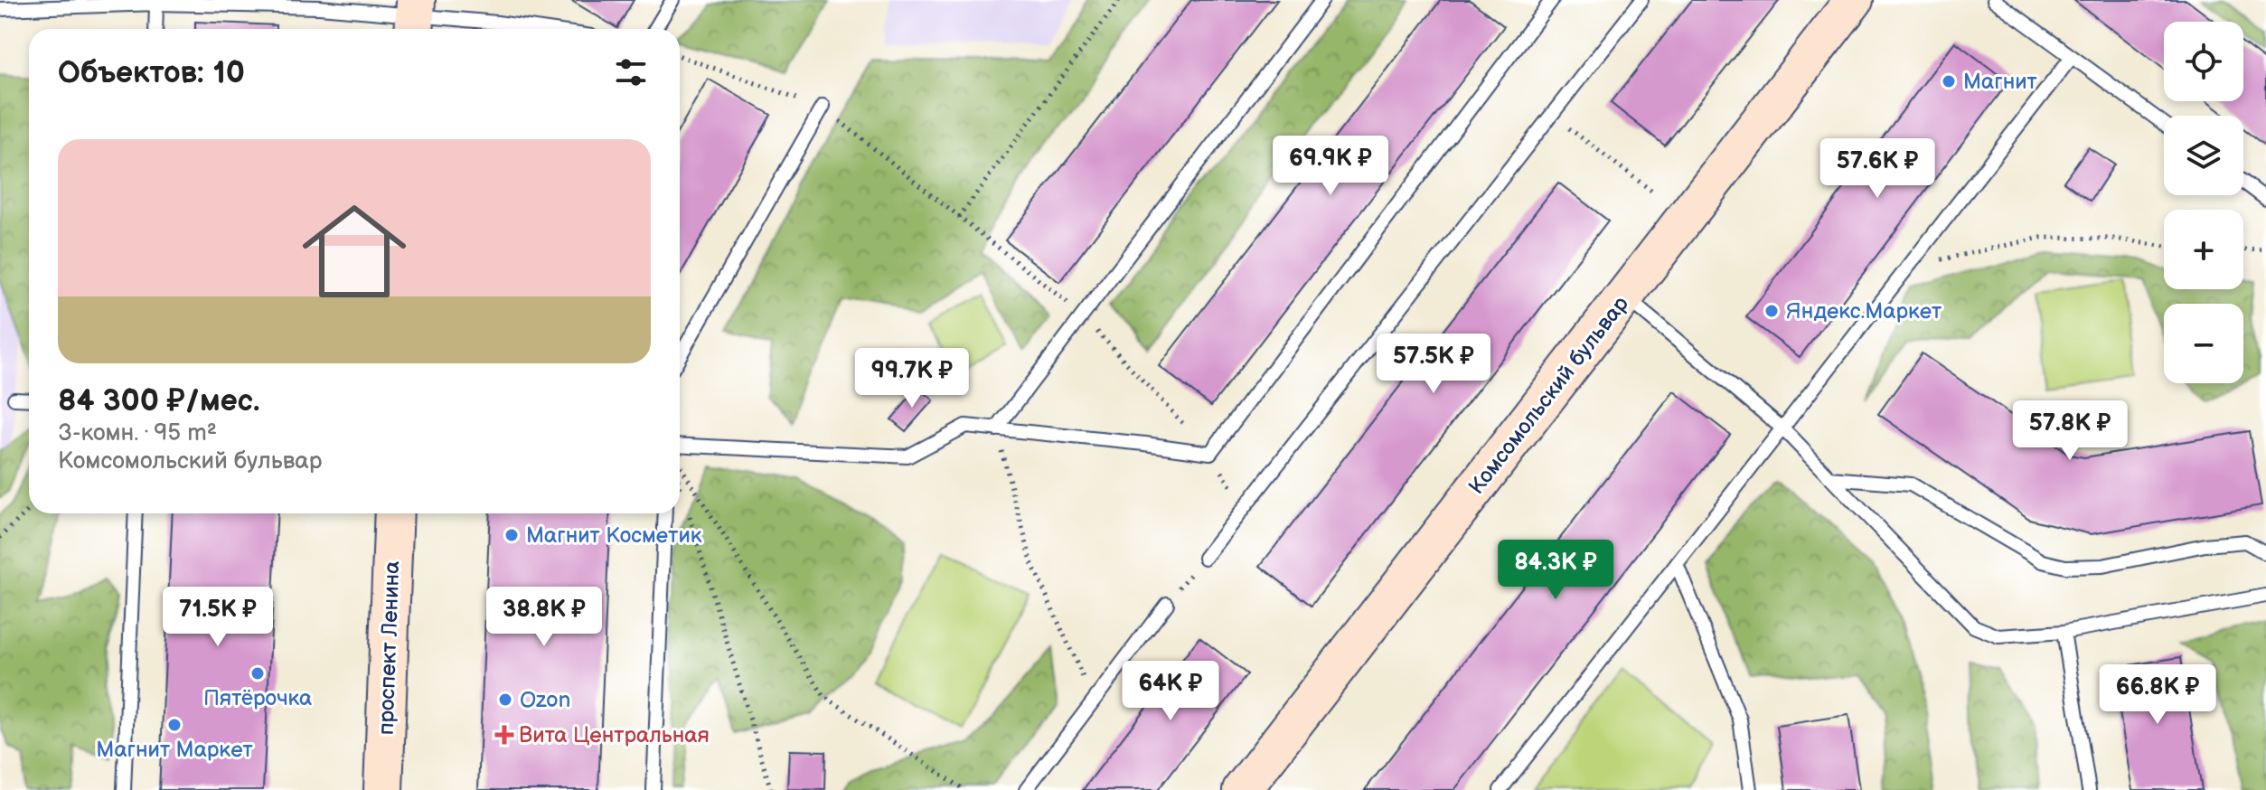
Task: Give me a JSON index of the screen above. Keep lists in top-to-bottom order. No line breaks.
{"streets":{"street":["Комсомольский бульвар","проспект Ленина"]},"places":{"other":["Магнит","Яндекс.Маркет","Магнит Косметик","Пятёрочка","Ozon","Магнит Маркет"],"health":["Вита Центральная"]},"page":{"map_buttons":["+","−"],"heading":"Объектов: 10","list":[{"name":"84 300 ₽/мес.","note":"3-комн. · 95 m² · Комсомольский бульвар"}],"price":["69.9K ₽","57.6K ₽","57.5K ₽","99.7K ₽","57.8K ₽","84.3K ₽","71.5K ₽","38.8K ₽","64K ₽","66.8K ₽"]}}
